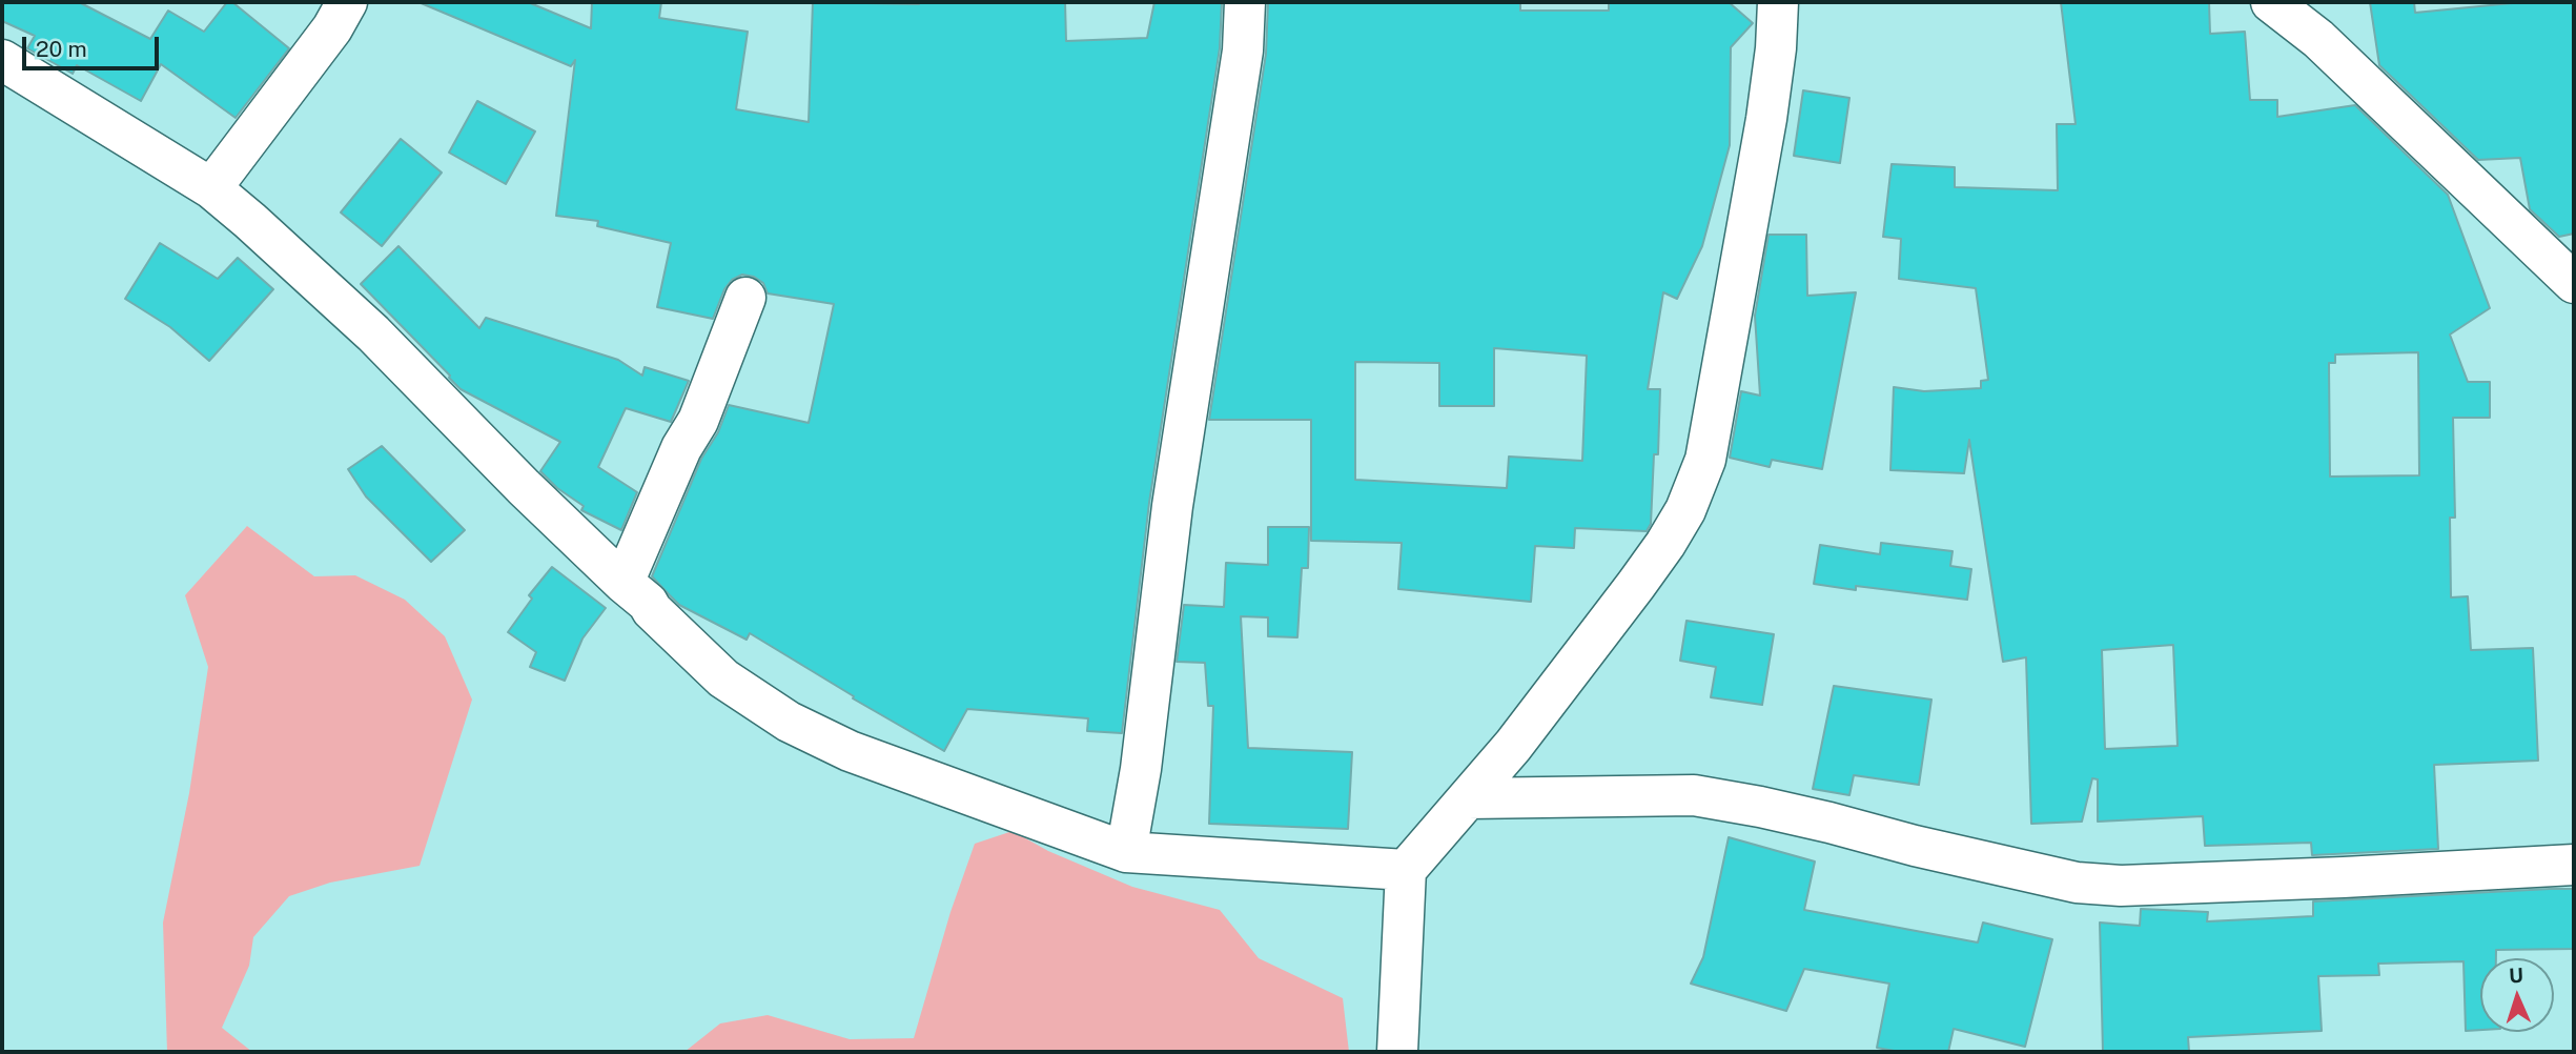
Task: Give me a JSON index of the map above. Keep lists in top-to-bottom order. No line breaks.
{"scale_bar":"20 m","north":"top"}
